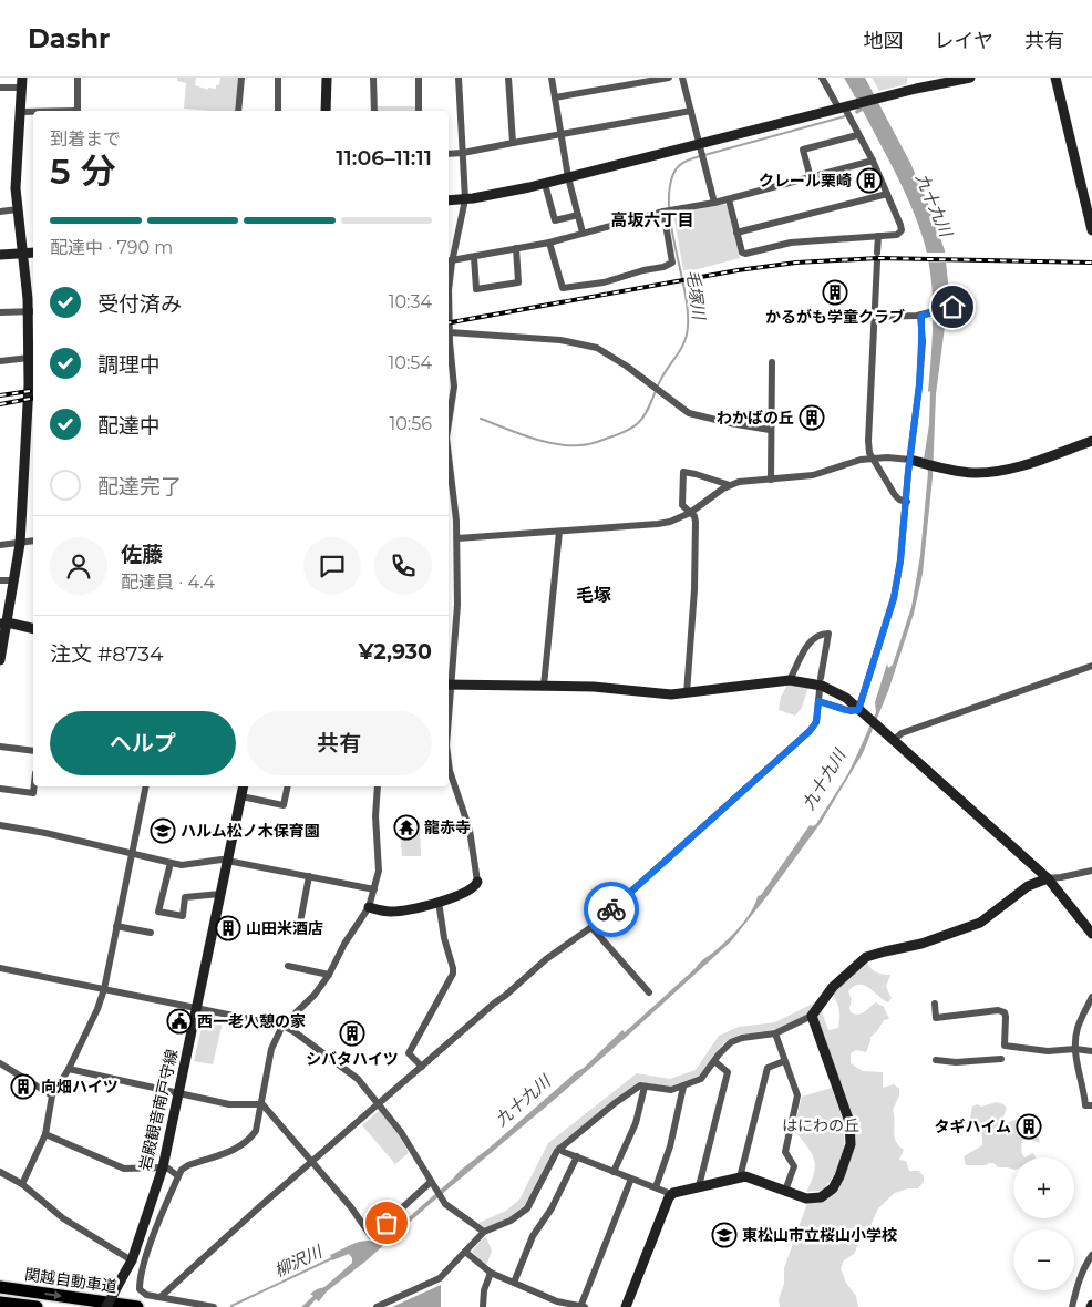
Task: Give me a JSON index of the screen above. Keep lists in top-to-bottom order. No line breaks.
{"streets":{"highway":["関越自動車道"],"street":["岩殿観音南戸守線"]},"one_way":["関越自動車道"],"districts":["高坂六丁目","毛塚"],"water":["九十九川","毛塚川","柳沢川"],"parks":["はにわの丘"],"places":{"building":["クレール栗崎","かるがも学童クラブ","わかばの丘","山田米酒店","シバタハイツ","向畑ハイツ","タギハイム"],"temple":["龍赤寺"],"school or university":["ハルム松ノ木保育園","東松山市立桜山小学校"],"public building":["西一老人憩の家"]},"page":{"header":"Dashr","nav":["地図","レイヤ","共有"],"heading":["5 分","到着まで","11:06–11:11"],"panel":["佐藤","配達員 · 4.4","注文 #8734","¥2,930"],"bar":"配達中 · 790 m","list":[["受付済み","10:34"],["調理中","10:54"],["配達中","10:56"],"配達完了"],"buttons":["ヘルプ","共有"],"map_buttons":["+","−"]}}
